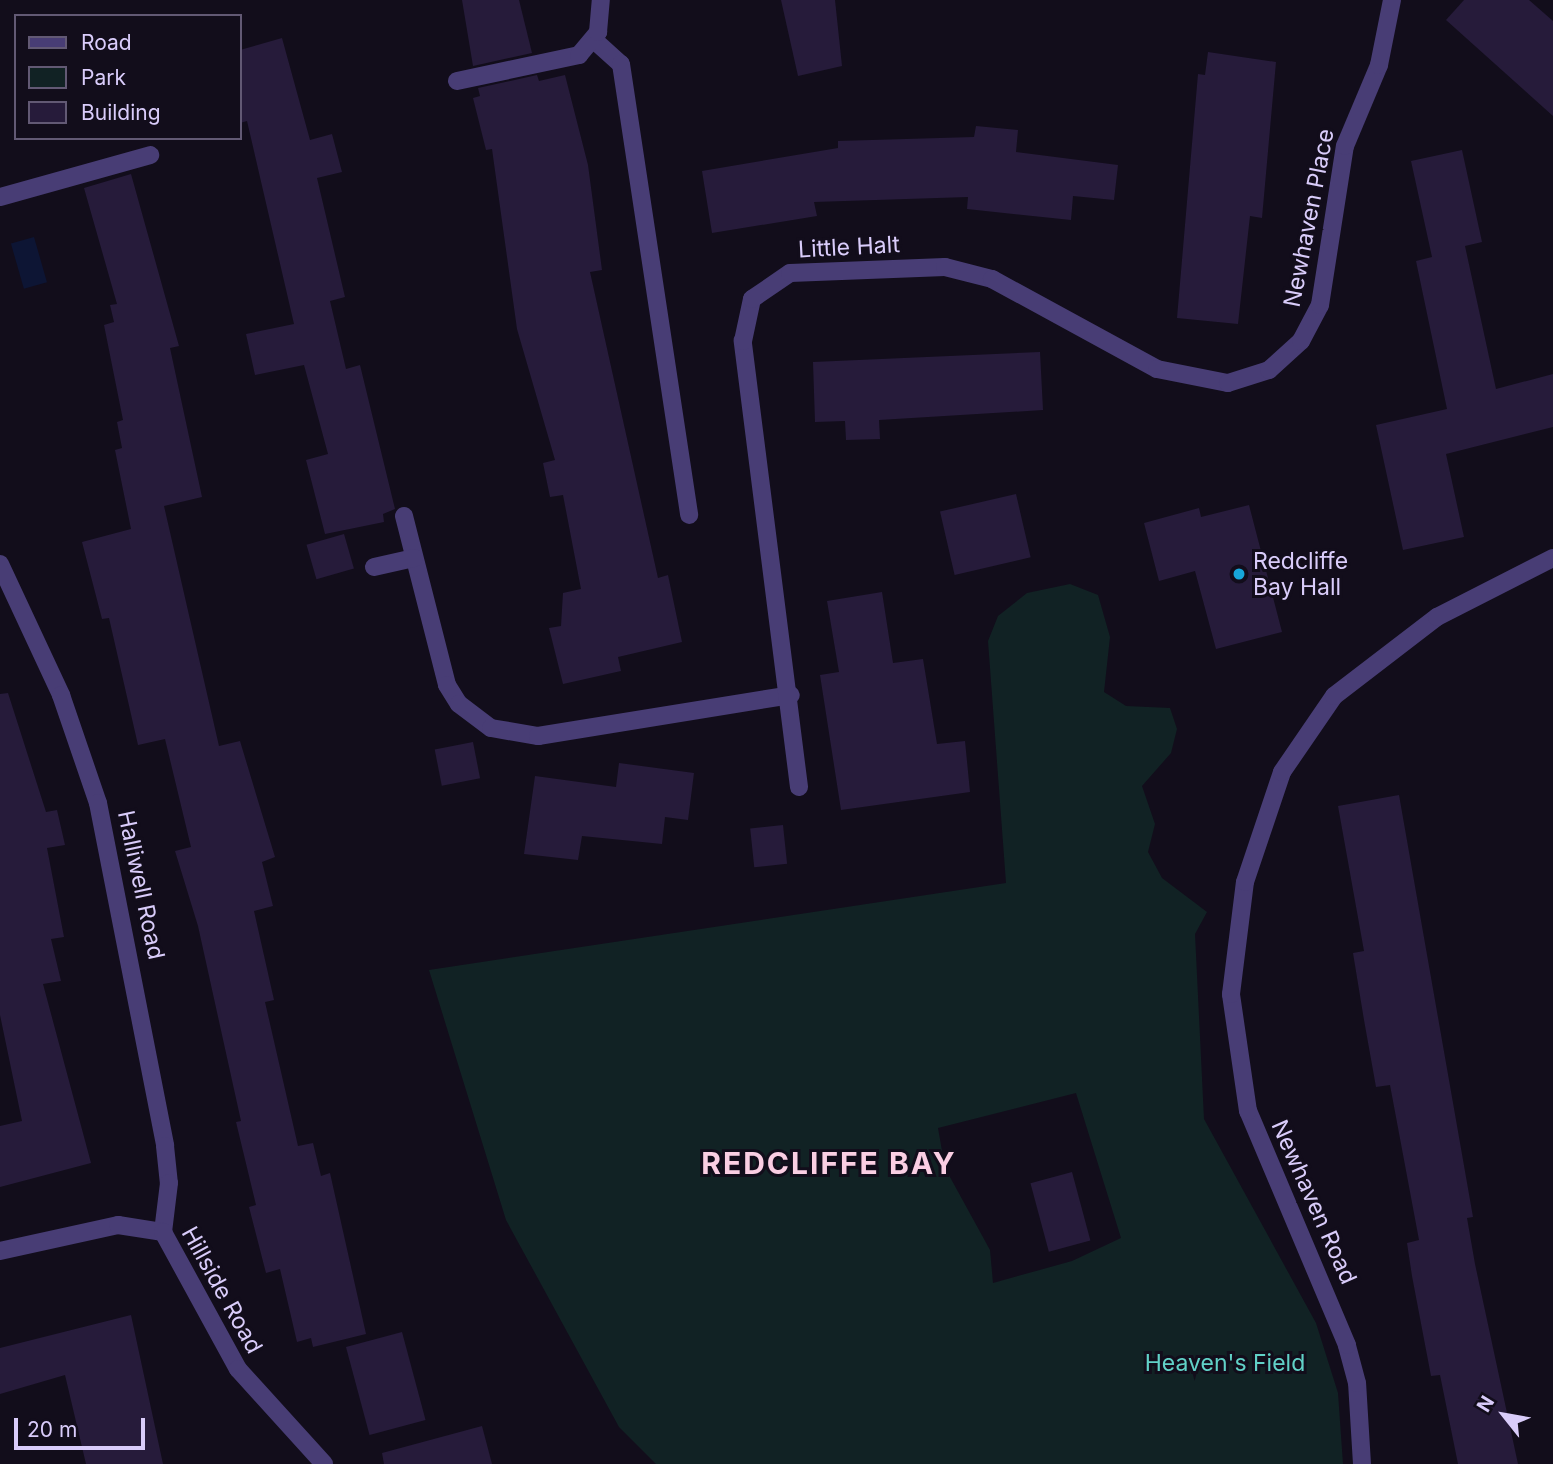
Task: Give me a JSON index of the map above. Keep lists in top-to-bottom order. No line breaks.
{"streets":{"street":["Newhaven Place","Little Halt","Halliwell Road","Newhaven Road","Hillside Road"]},"crossings":[["Newhaven Place","Little Halt"],["Halliwell Road","Hillside Road"]],"districts":["REDCLIFFE BAY"],"parks":["Heaven's Field"],"places":["Redcliffe Bay Hall"],"legend":["Road","Park","Building"],"scale_bar":"20 m","north":"top left"}
